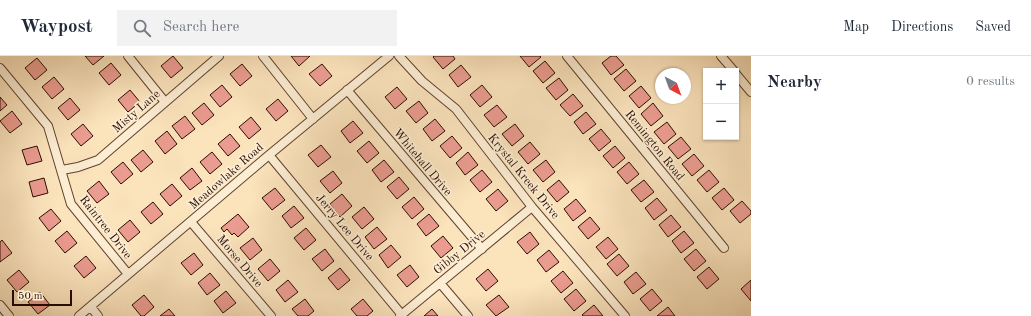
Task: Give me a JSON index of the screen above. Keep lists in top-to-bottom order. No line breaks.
{"streets":{"street":["Misty Lane","Remington Road","Whitehall Drive","Meadowlake Road","Krystal Kreek Drive","Raintree Drive","Jerry Lee Drive","Gibby Drive","Morse Drive"]},"crossings":[["Misty Lane","Raintree Drive"],["Whitehall Drive","Meadowlake Road"],["Whitehall Drive","Gibby Drive"],["Meadowlake Road","Raintree Drive"],["Meadowlake Road","Jerry Lee Drive"],["Meadowlake Road","Morse Drive"],["Krystal Kreek Drive","Gibby Drive"],["Jerry Lee Drive","Gibby Drive"]],"scale_bar":"50 m","north":"bottom right","page":{"header":"Waypost","search":"Search here","nav":["Map","Directions","Saved"],"heading":["Nearby","0 results"],"map_buttons":["+","−"],"scale":"50 m"}}
